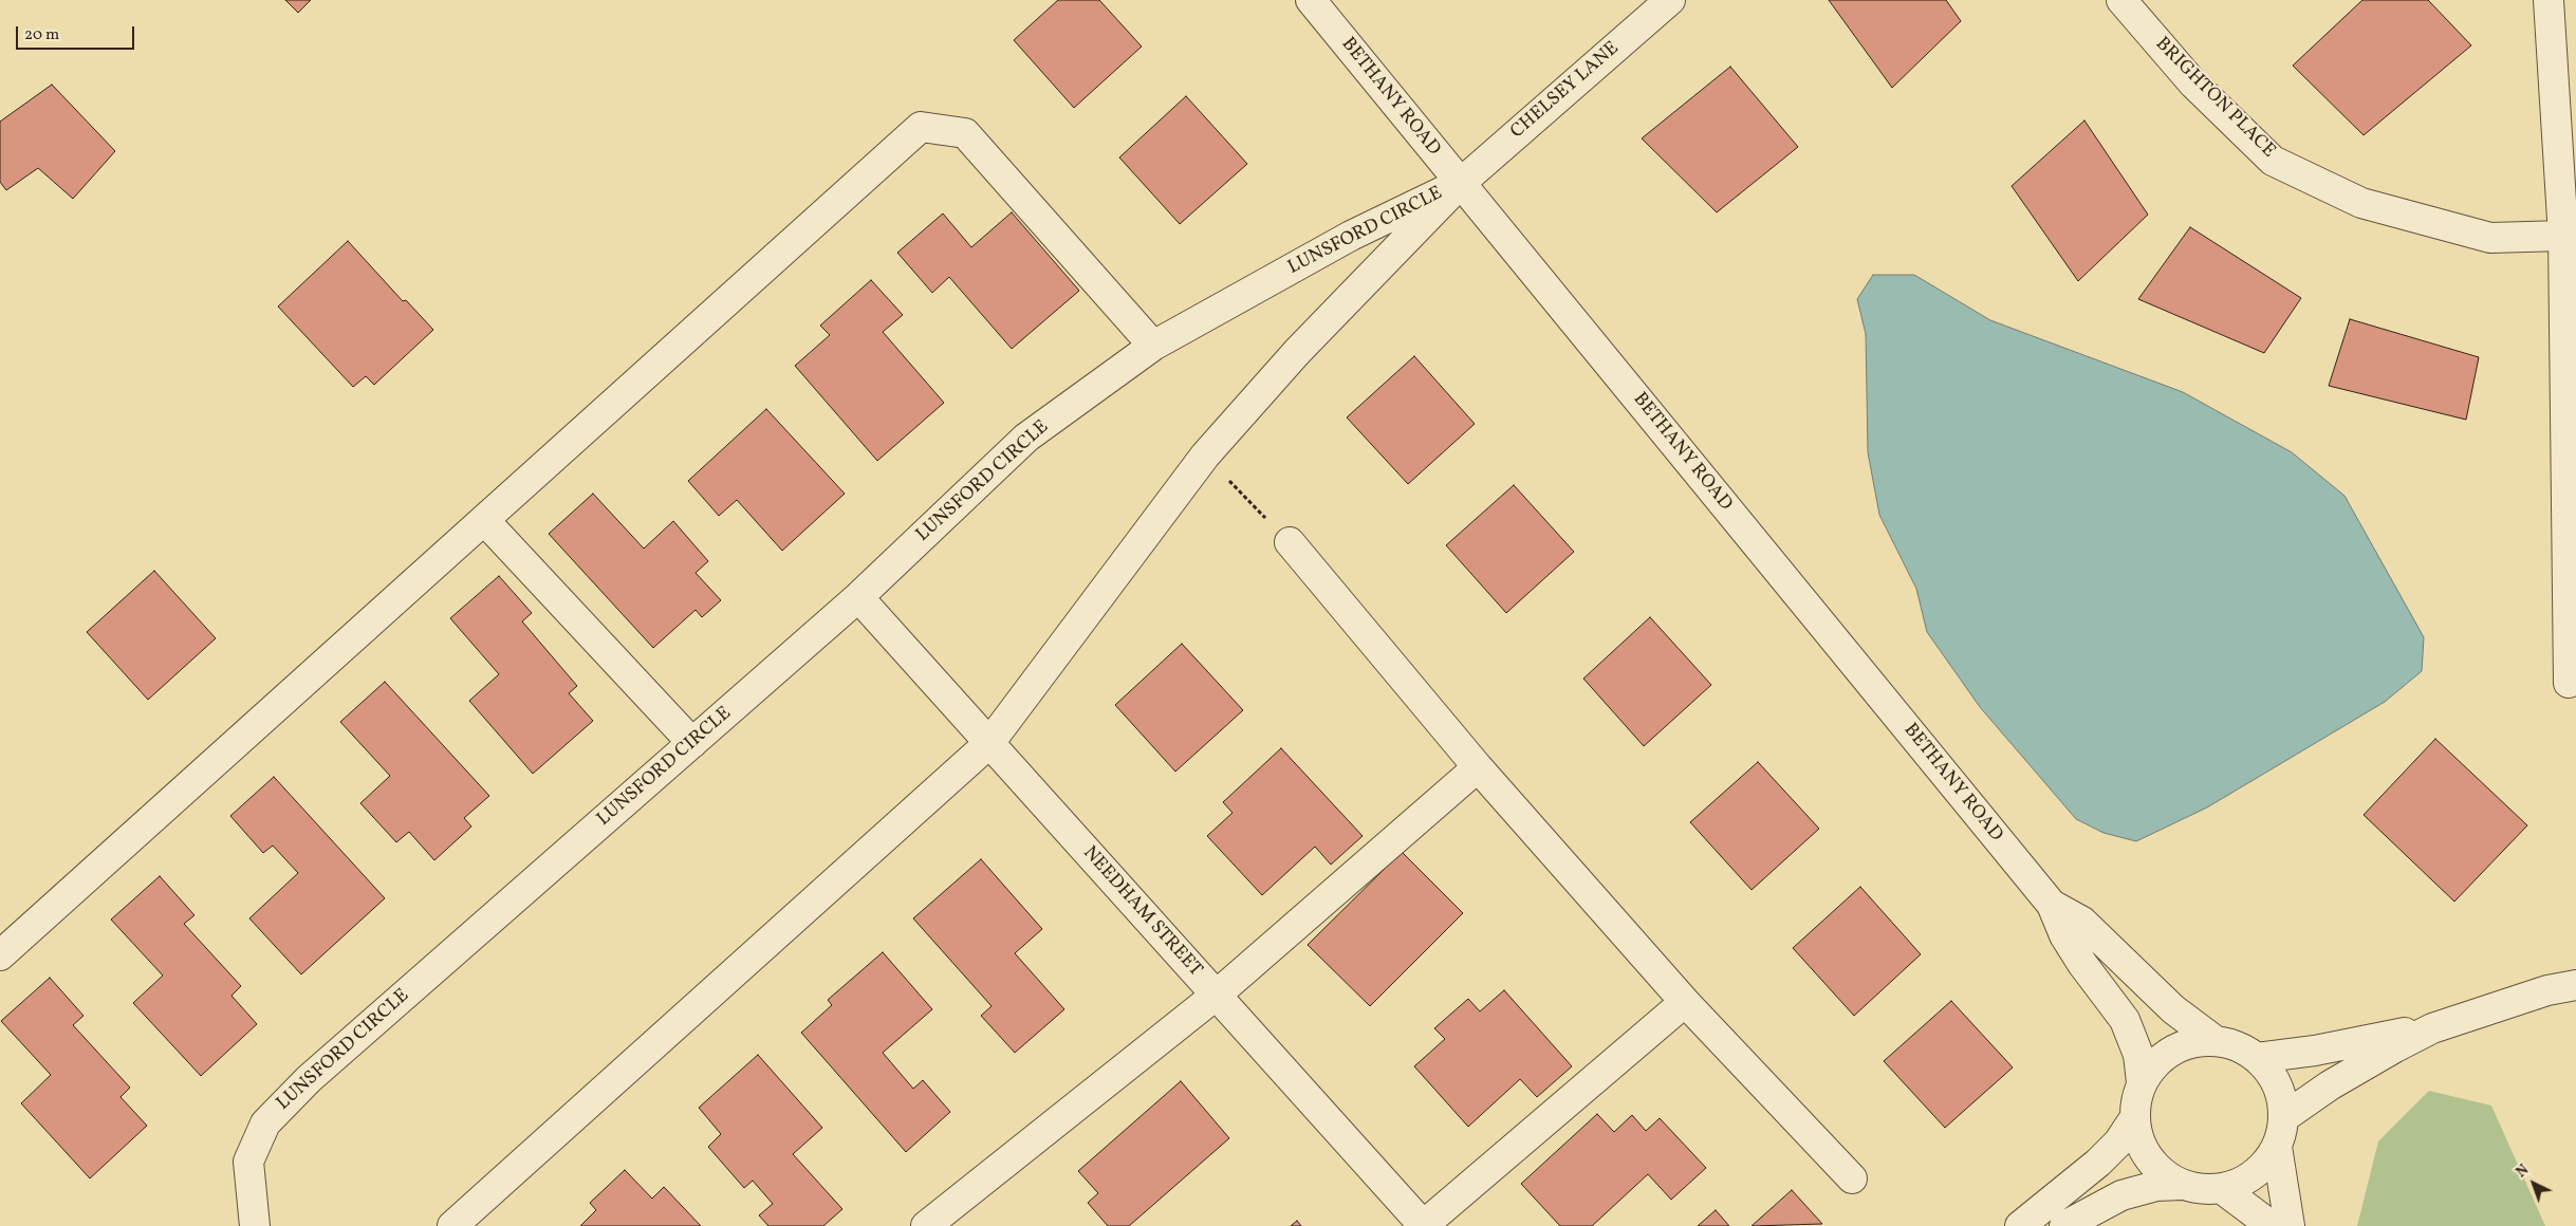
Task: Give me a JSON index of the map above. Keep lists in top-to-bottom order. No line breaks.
{"streets":{"street":["CHELSEY LANE","BETHANY ROAD","BRIGHTON PLACE","LUNSFORD CIRCLE","NEEDHAM STREET"]},"crossings":[["CHELSEY LANE","BETHANY ROAD"],["CHELSEY LANE","LUNSFORD CIRCLE"],["BETHANY ROAD","LUNSFORD CIRCLE"],["LUNSFORD CIRCLE","NEEDHAM STREET"]],"scale_bar":"20 m","north":"top left"}
